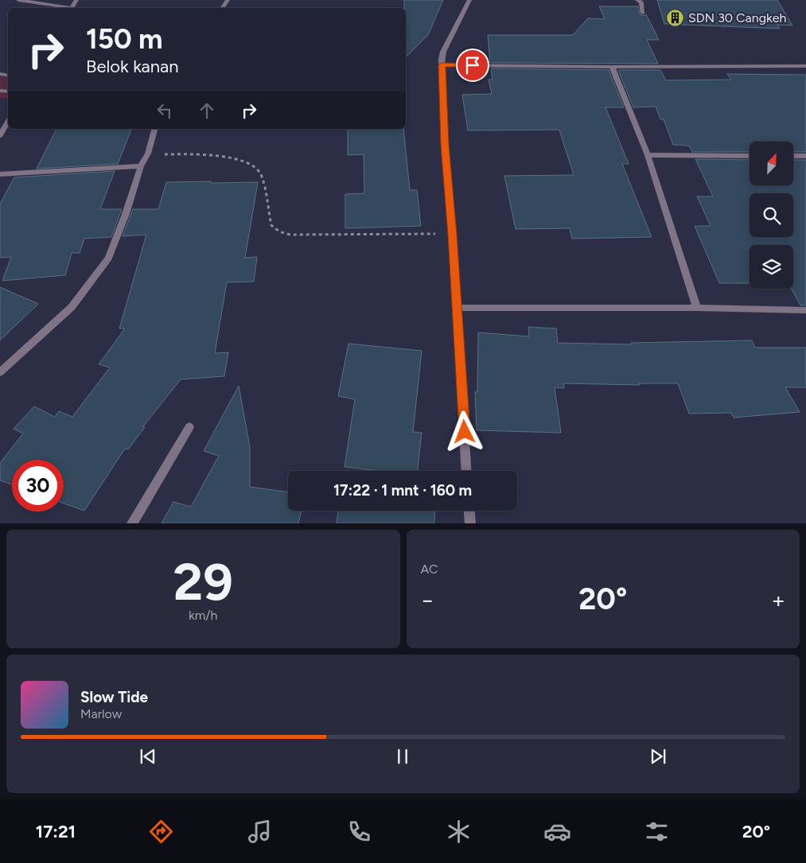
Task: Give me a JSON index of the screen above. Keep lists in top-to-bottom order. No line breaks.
{"places":{"building":["SDN 30 Cangkeh"]},"north":"top right","page":{"turn":["150 m","Belok kanan"],"limit":"30","trip":"17:22 · 1 mnt · 160 m","tile":[["29","km/h"],"AC"],"heat":["−","20°","+"],"song":["Slow Tide","Marlow"],"tabs":["17:21","20°"]}}
